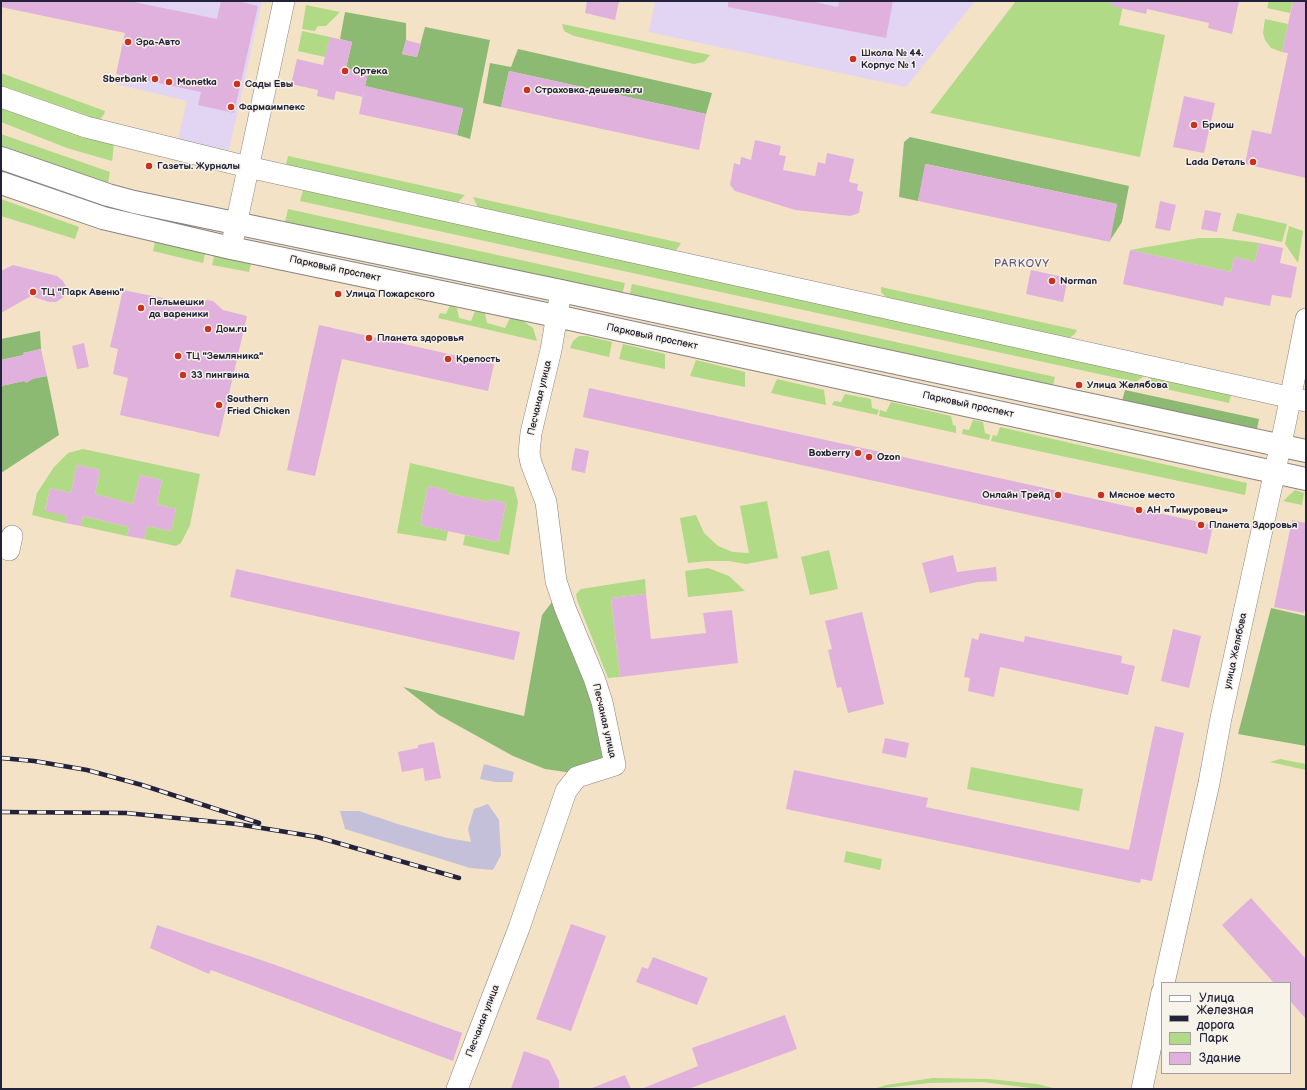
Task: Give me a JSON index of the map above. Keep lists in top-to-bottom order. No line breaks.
{"streets":{"main road":["Парковый проспект"],"street":["Песчаная улица","улица Желябова"]},"crossings":[["Парковый проспект","Песчаная улица"],["Парковый проспект","улица Желябова"]],"districts":["PARKOVY"],"places":["Эра-Авто","Школа № 44. Корпус № 1","Ортека","Sberbank","Monetka","Сады Евы","Страховка-дешевле.ru","Фармаимпекс","Бриош","Lada Dеталь","Газеты. Журналы","Norman","ТЦ \"Парк Авеню\"","Улица Пожарского","Пельмешки да вареники","Дом.ru","Планета здоровья","ТЦ \"Земляника\"","Крепость","33 пингвина","Улица Желябова","Southern Fried Chicken","Boxberry","Ozon","Онлайн Трейд","Мясное место","АН «Тимуровец»","Планета Здоровья"],"legend":["Улица","Железная дорога","Парк","Здание"]}
